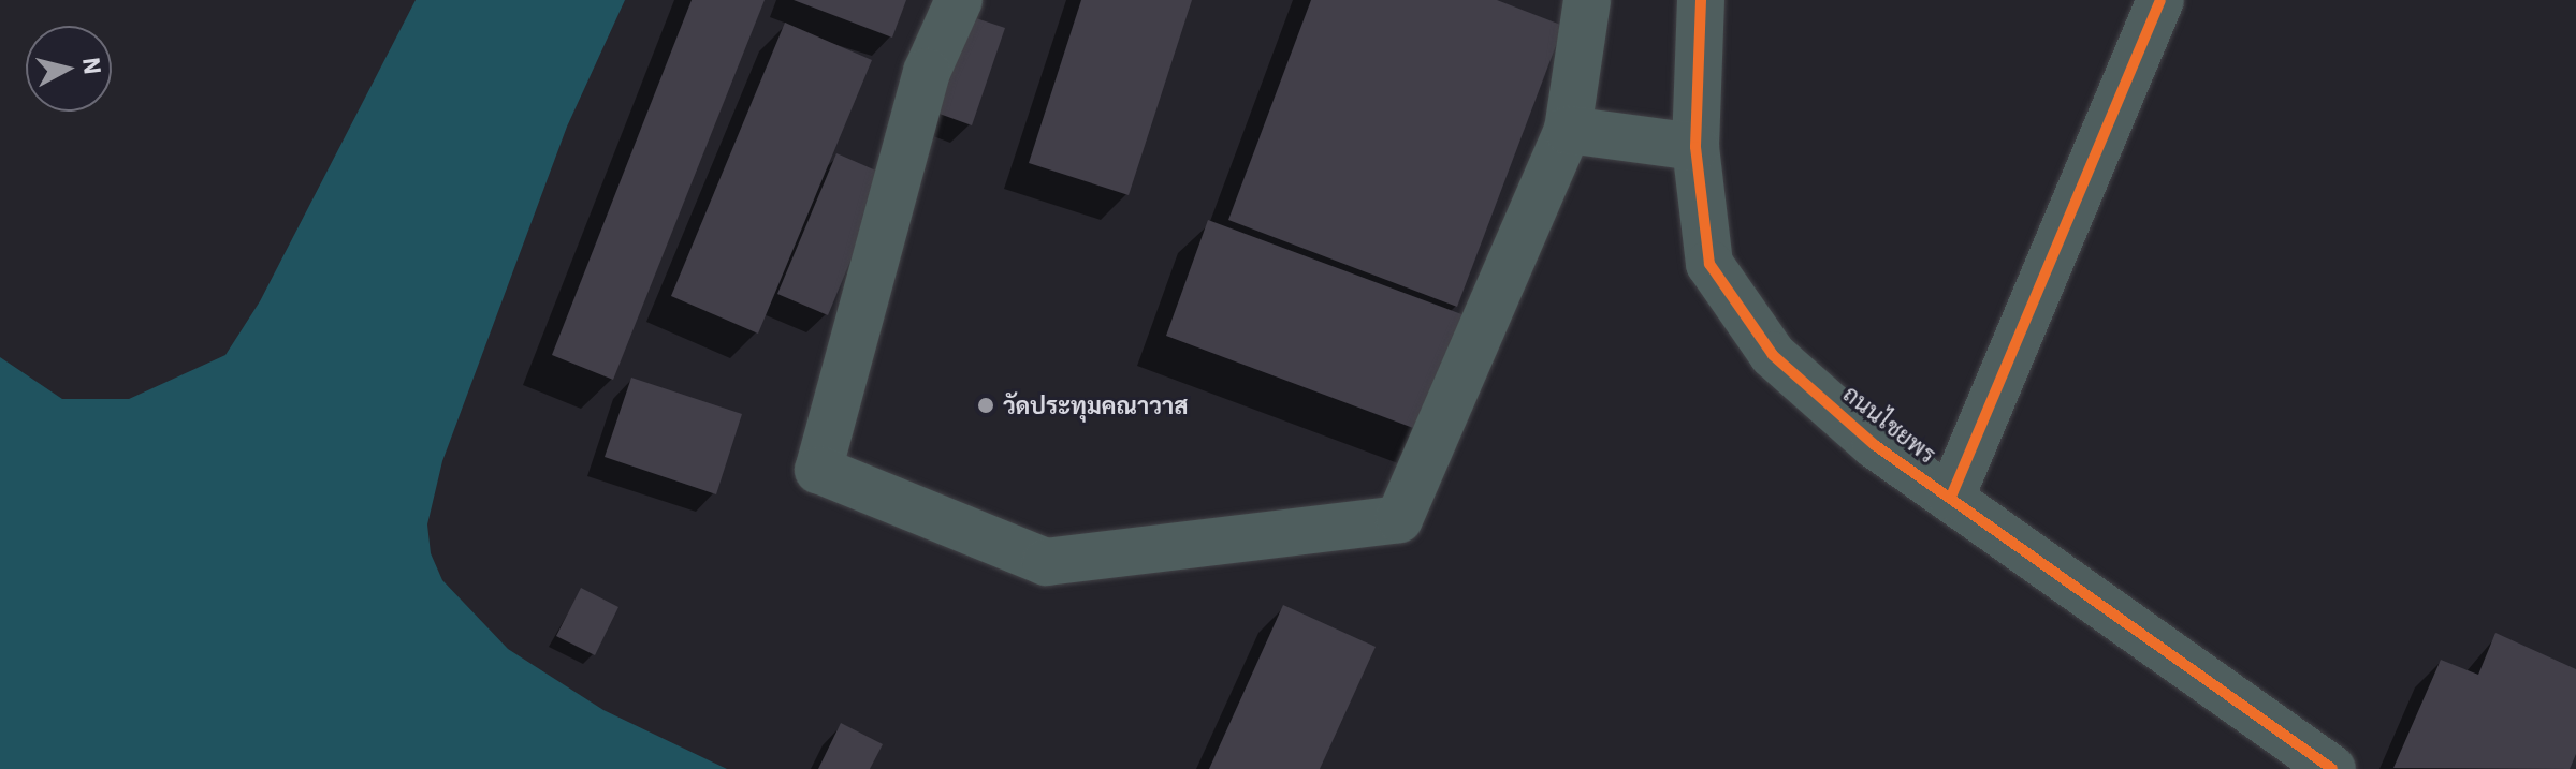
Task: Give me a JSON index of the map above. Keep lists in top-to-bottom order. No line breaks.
{"streets":{"street":["ถนนไชยพร"]},"places":["วัดประทุมคณาวาส"],"north":"right"}
